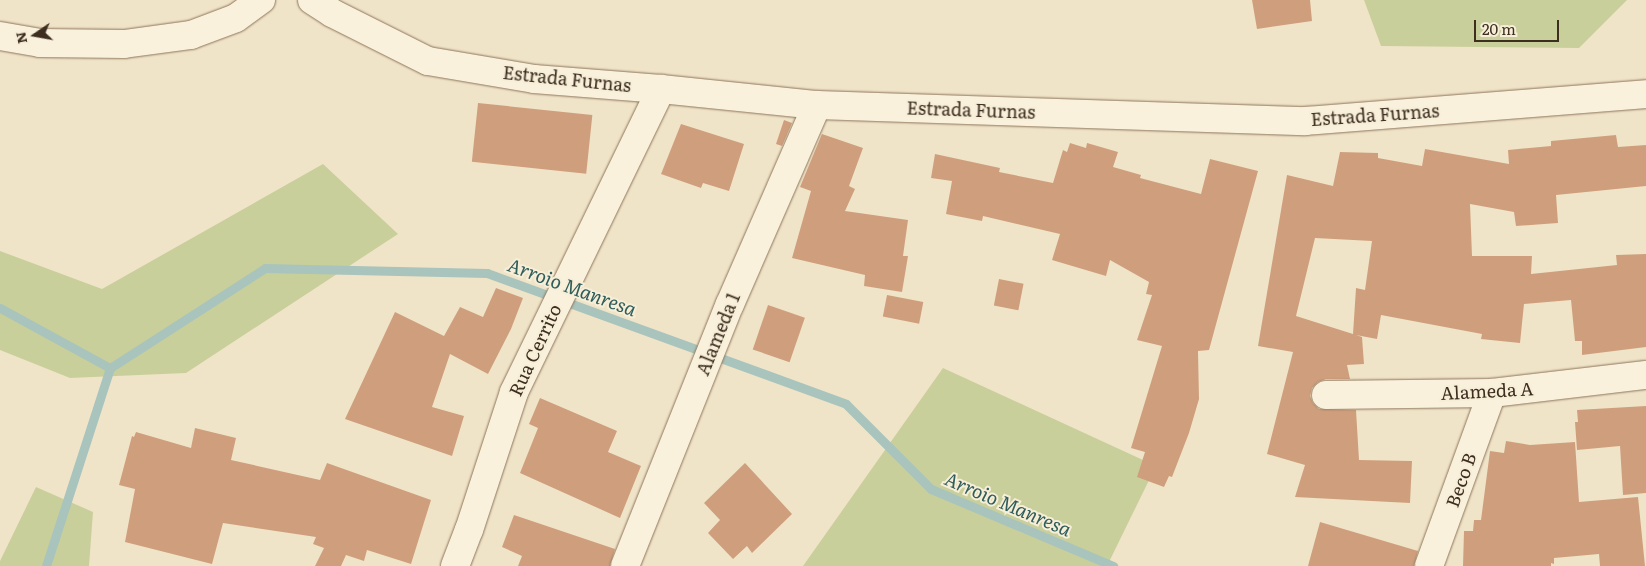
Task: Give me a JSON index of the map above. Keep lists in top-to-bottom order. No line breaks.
{"streets":{"street":["Estrada Furnas","Alameda 1","Rua Cerrito","Alameda A","Beco B"]},"crossings":[["Estrada Furnas","Alameda 1"],["Estrada Furnas","Rua Cerrito"],["Alameda A","Beco B"]],"water":["Arroio Manresa"],"scale_bar":"20 m","north":"left"}
